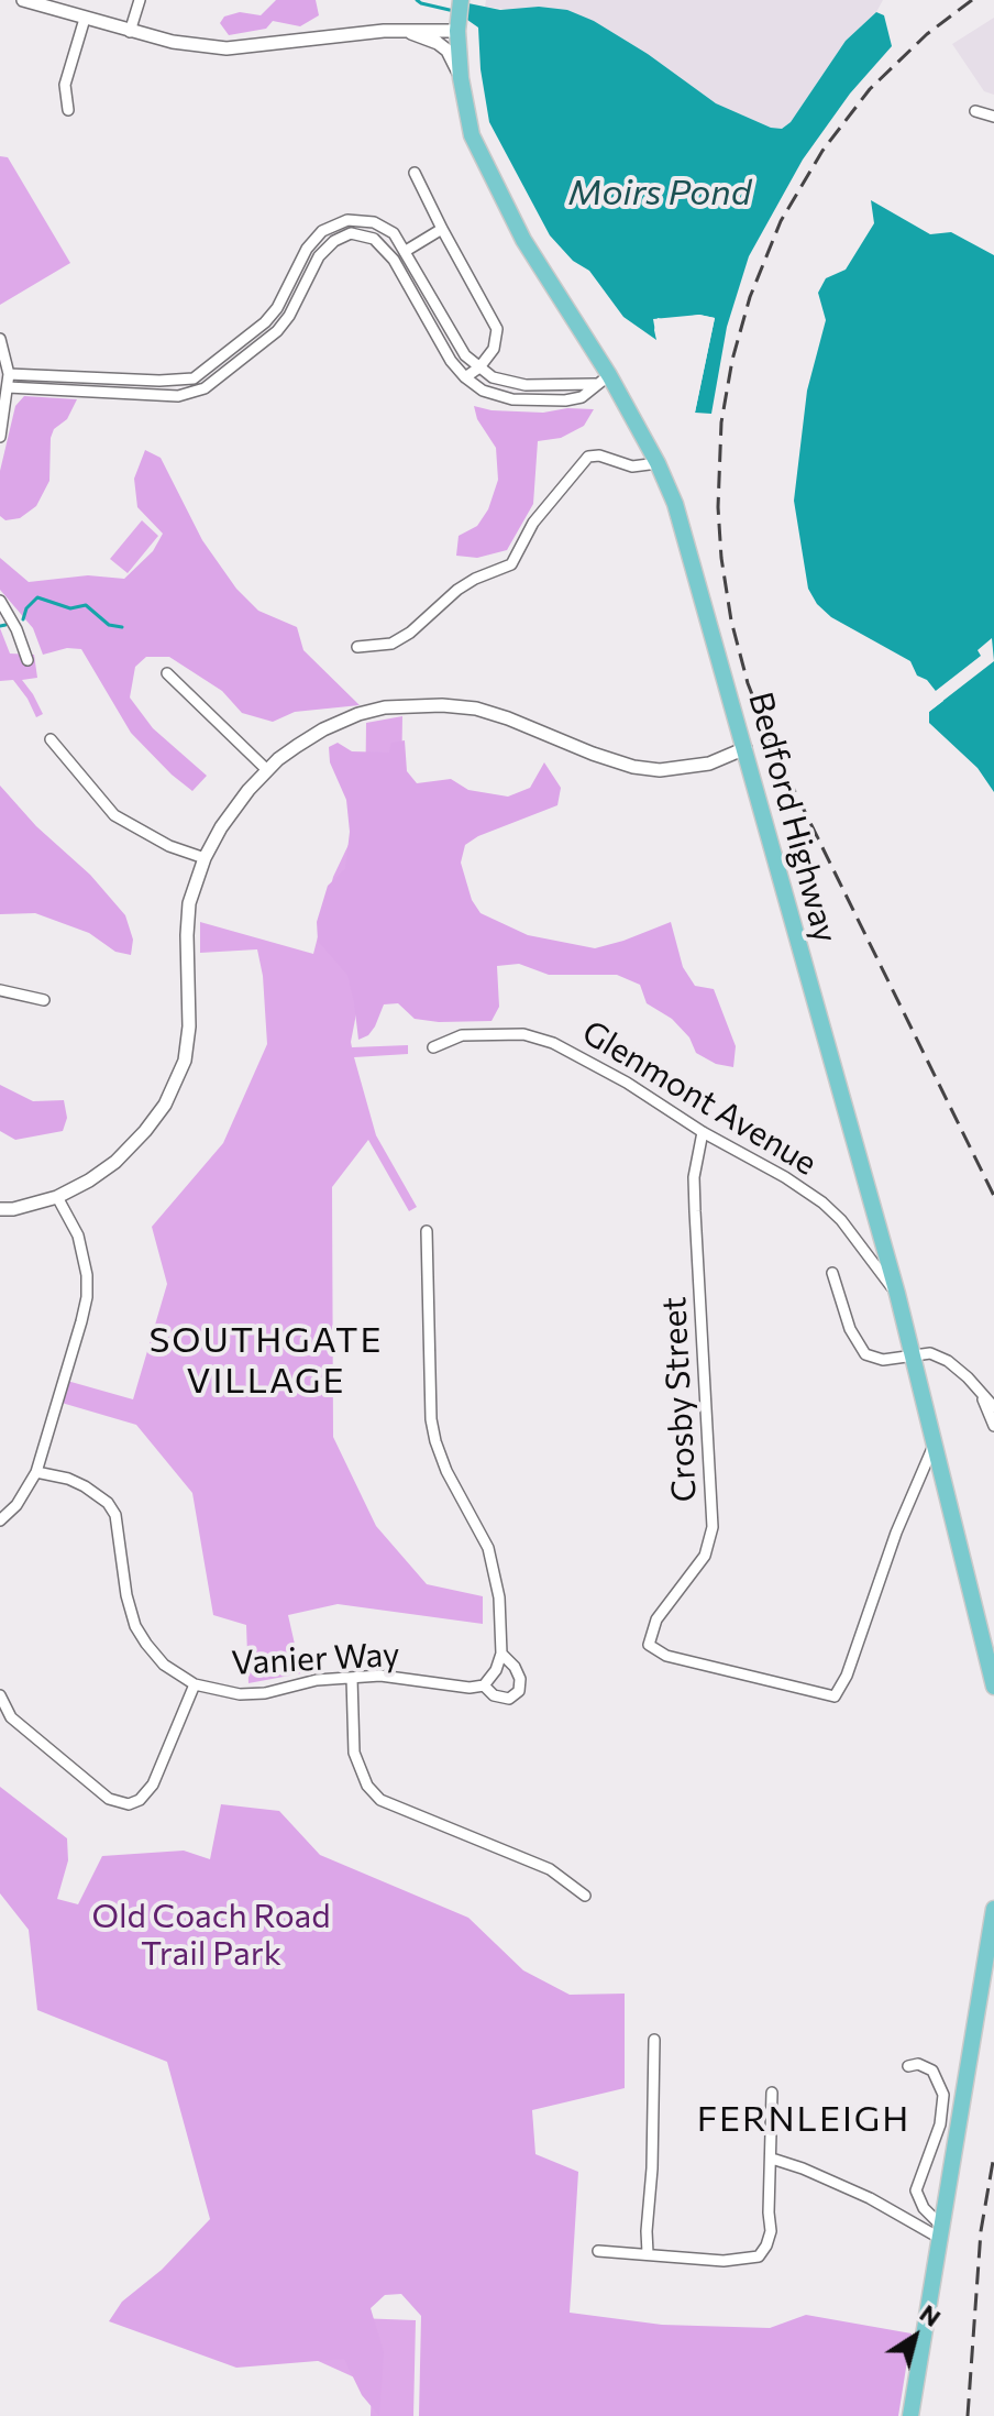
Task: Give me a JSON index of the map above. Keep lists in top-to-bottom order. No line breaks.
{"streets":{"main road":["Bedford Highway"],"street":["Glenmont Avenue","Crosby Street","Vanier Way"]},"crossings":[["Bedford Highway","Glenmont Avenue"],["Bedford Highway","Crosby Street"],["Glenmont Avenue","Crosby Street"]],"districts":["SOUTHGATE VILLAGE","FERNLEIGH"],"water":["Moirs Pond"],"parks":["Old Coach Road Trail Park"],"north":"top right"}
